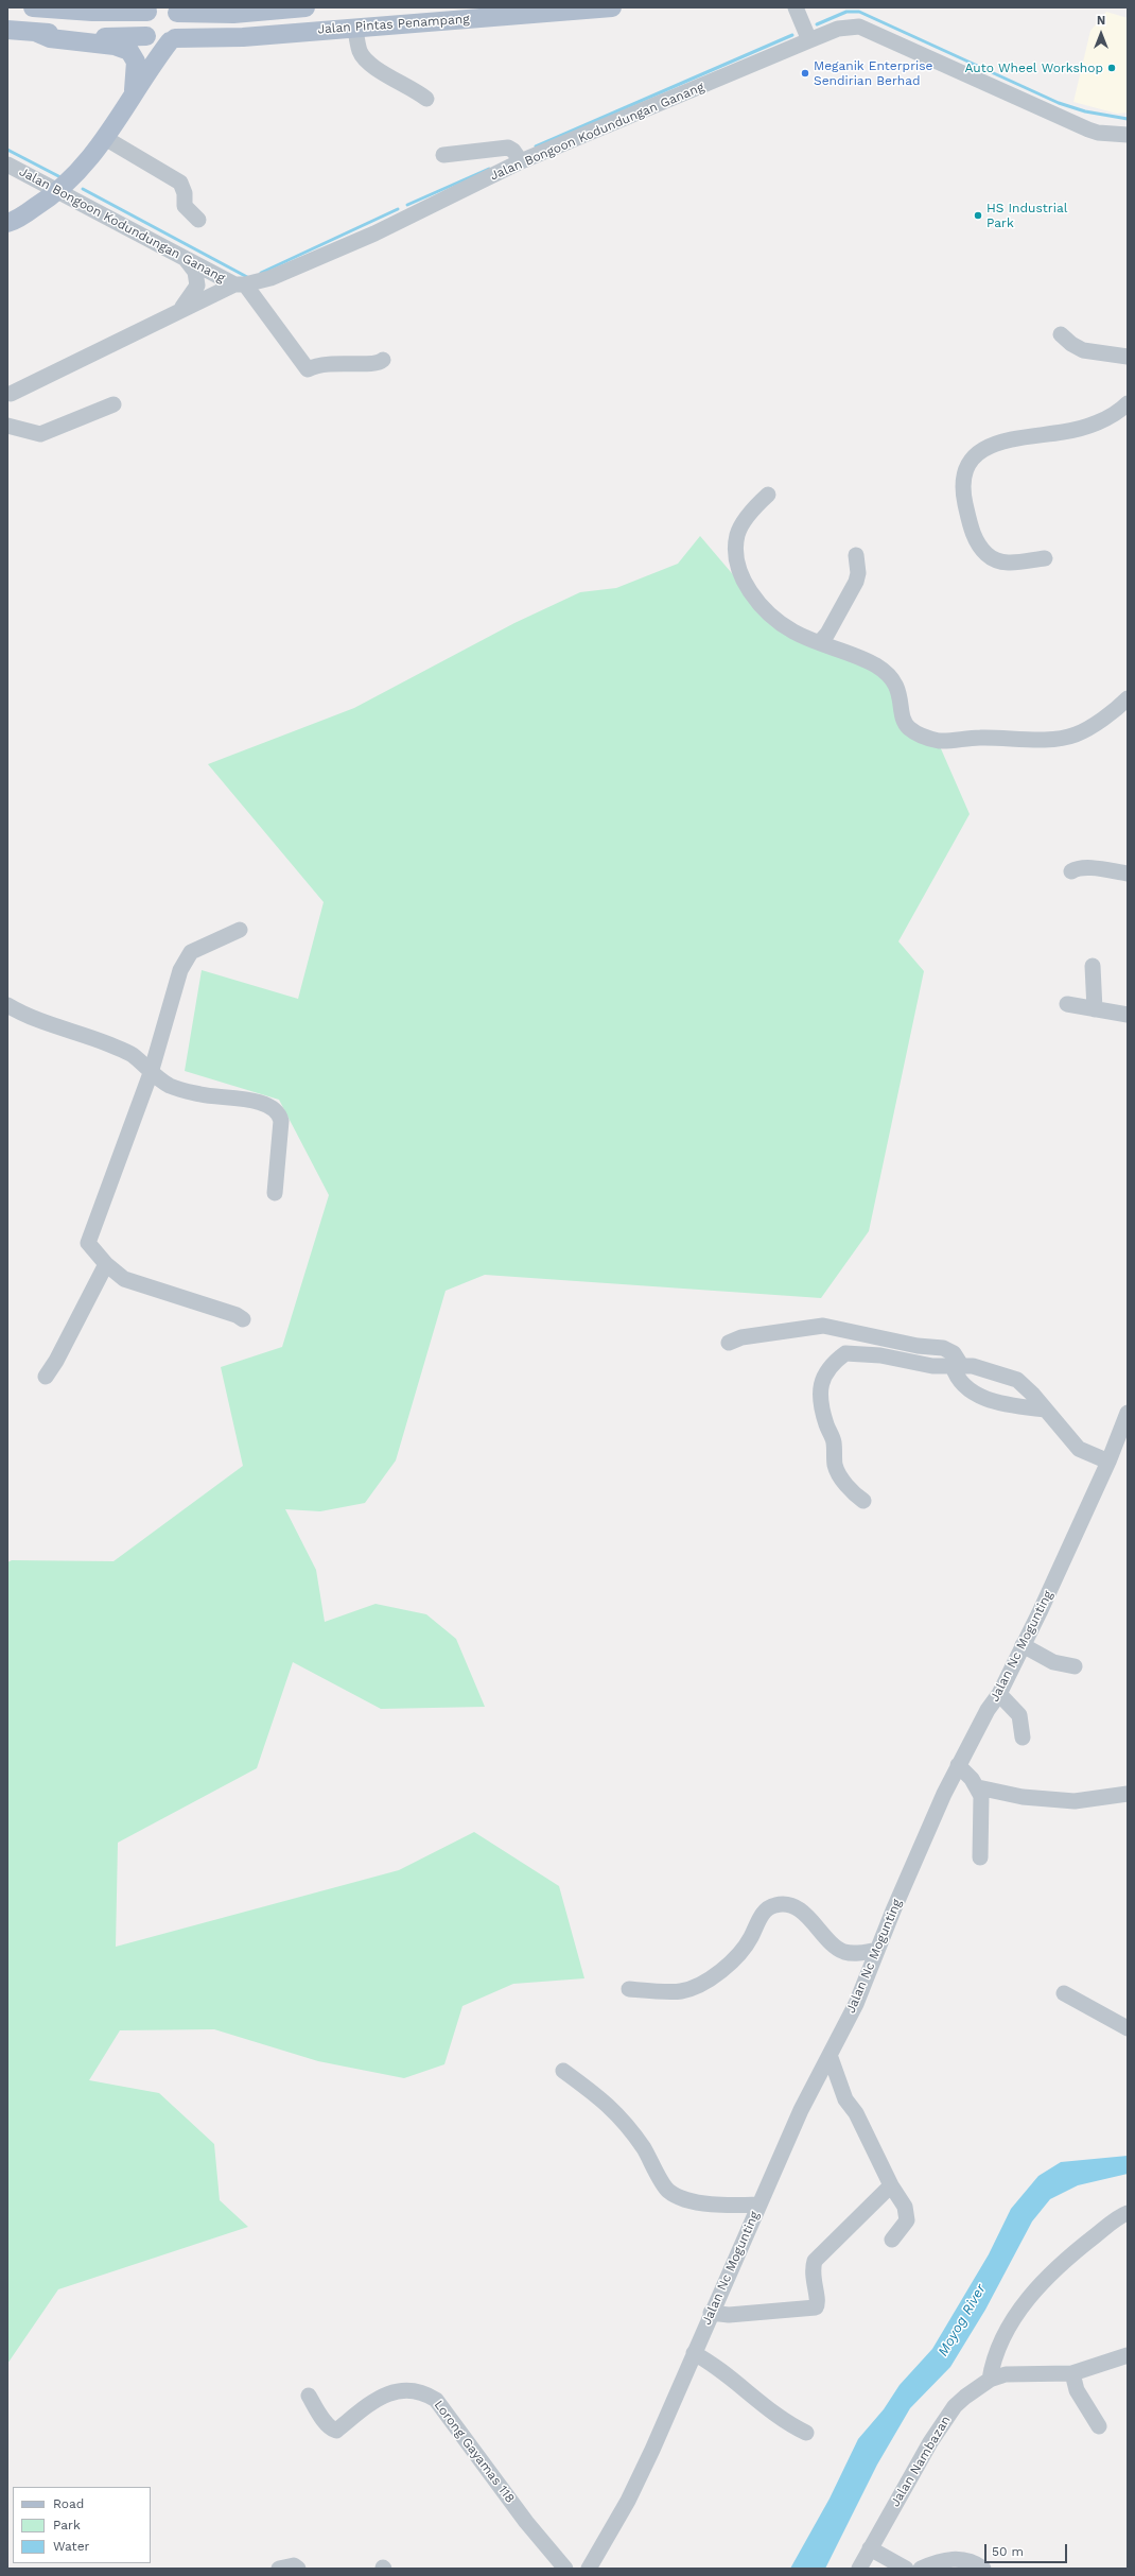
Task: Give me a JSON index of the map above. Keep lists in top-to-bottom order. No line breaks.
{"streets":{"main road":["Jalan Pintas Penampang"],"street":["Jalan Bongoon Kodundungan Ganang","Jalan Nc Mogunting","Lorong Gayamas 118","Jalan Nambazan"]},"water":["Moyog River"],"places":["Auto Wheel Workshop","Meganik Enterprise Sendirian Berhad","HS Industrial Park"],"legend":["Road","Park","Water"],"scale_bar":"50 m","north":"top"}
